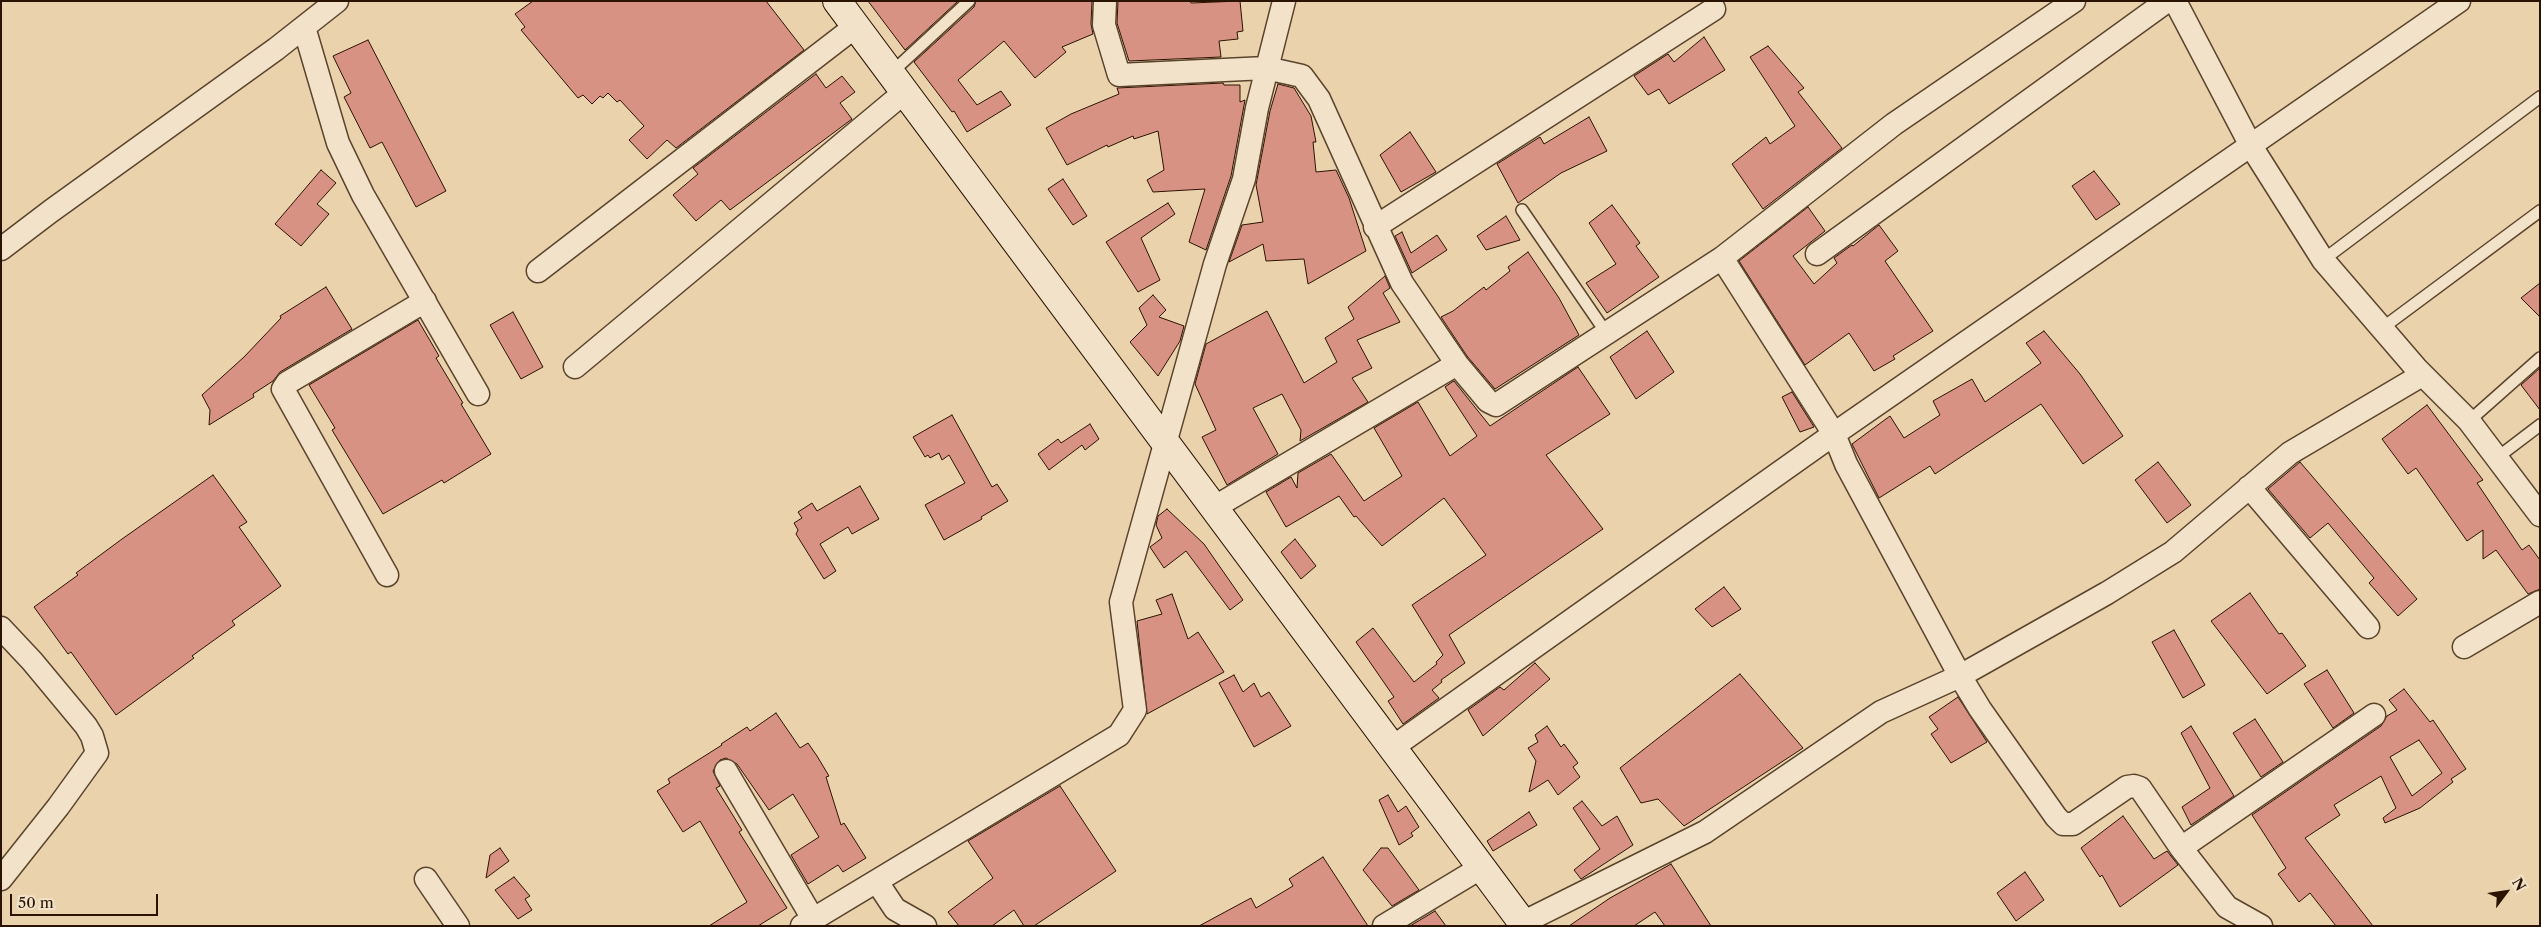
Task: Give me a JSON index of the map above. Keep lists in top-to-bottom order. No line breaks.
{"scale_bar":"50 m","north":"top right"}
